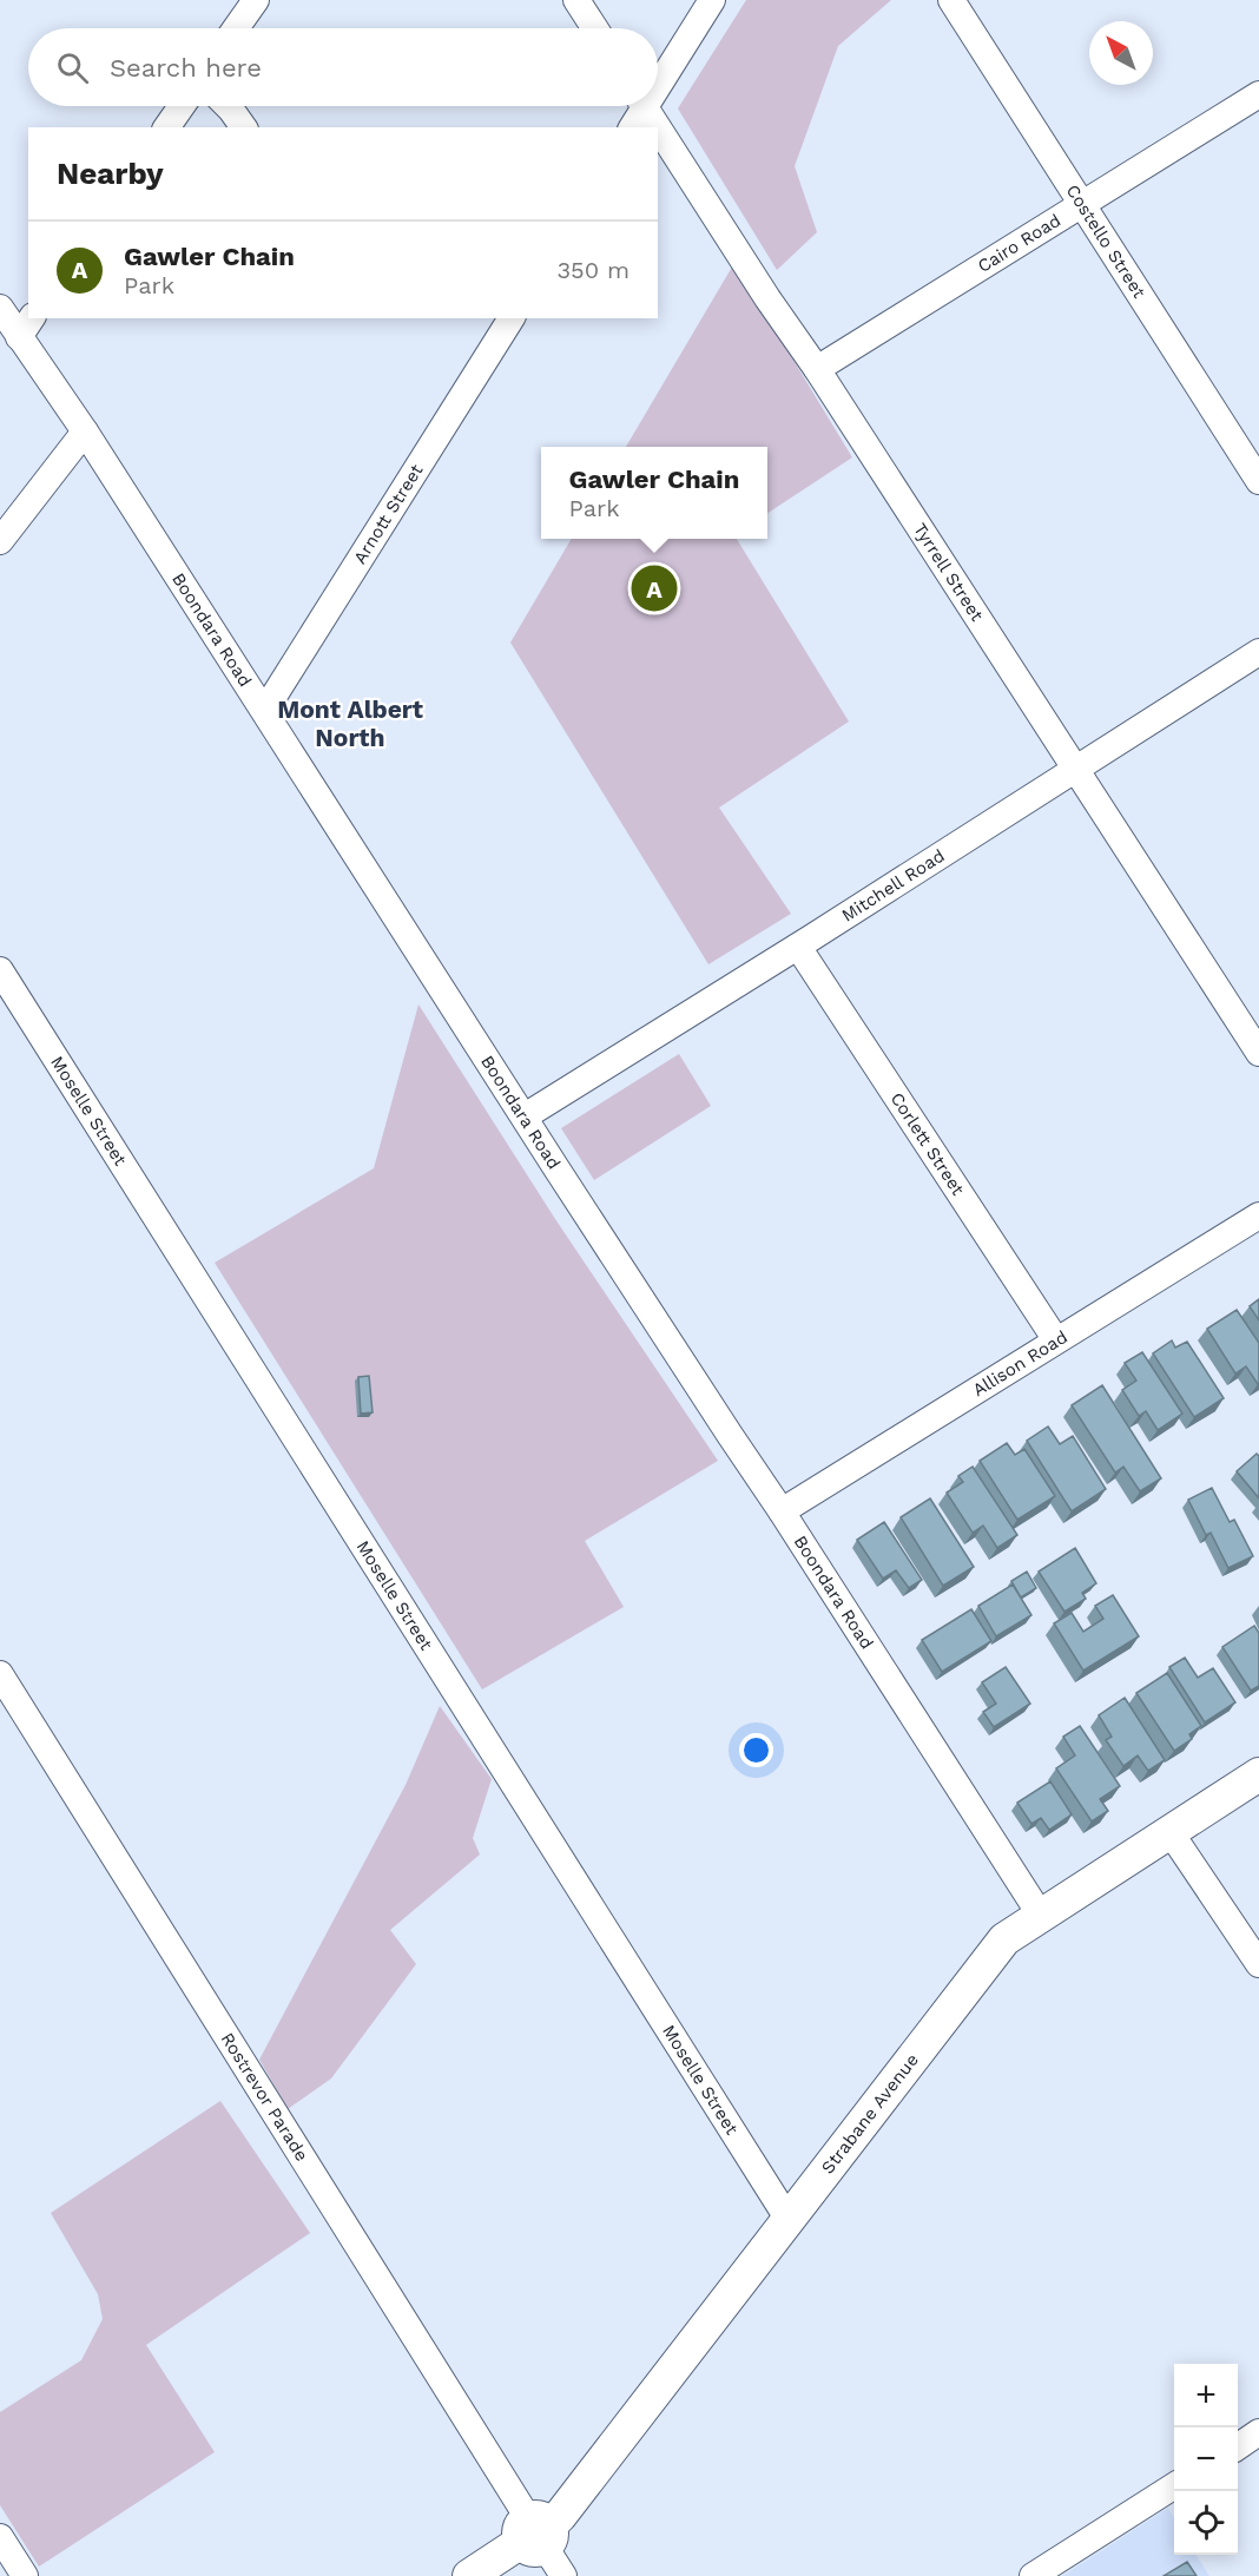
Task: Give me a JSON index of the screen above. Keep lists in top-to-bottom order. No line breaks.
{"streets":{"street":["Costello Street","Cairo Road","Arnott Street","Tyrrell Street","Boondara Road","Mitchell Road","Moselle Street","Corlett Street","Allison Road","Rostrevor Parade","Strabane Avenue"]},"crossings":[["Costello Street","Cairo Road"],["Cairo Road","Tyrrell Street"],["Arnott Street","Boondara Road"],["Tyrrell Street","Mitchell Road"],["Boondara Road","Mitchell Road"],["Boondara Road","Allison Road"],["Boondara Road","Strabane Avenue"],["Mitchell Road","Corlett Street"],["Moselle Street","Strabane Avenue"],["Corlett Street","Allison Road"],["Rostrevor Parade","Strabane Avenue"]],"districts":["Mont Albert North"],"north":"top left","page":{"search":"Search here","heading":"Nearby","list":[{"mark":"A","name":"Gawler Chain","note":"Park","value":"350 m"}],"popup":["Gawler Chain","Park"],"pins":"A","map_buttons":["+","−"]}}
